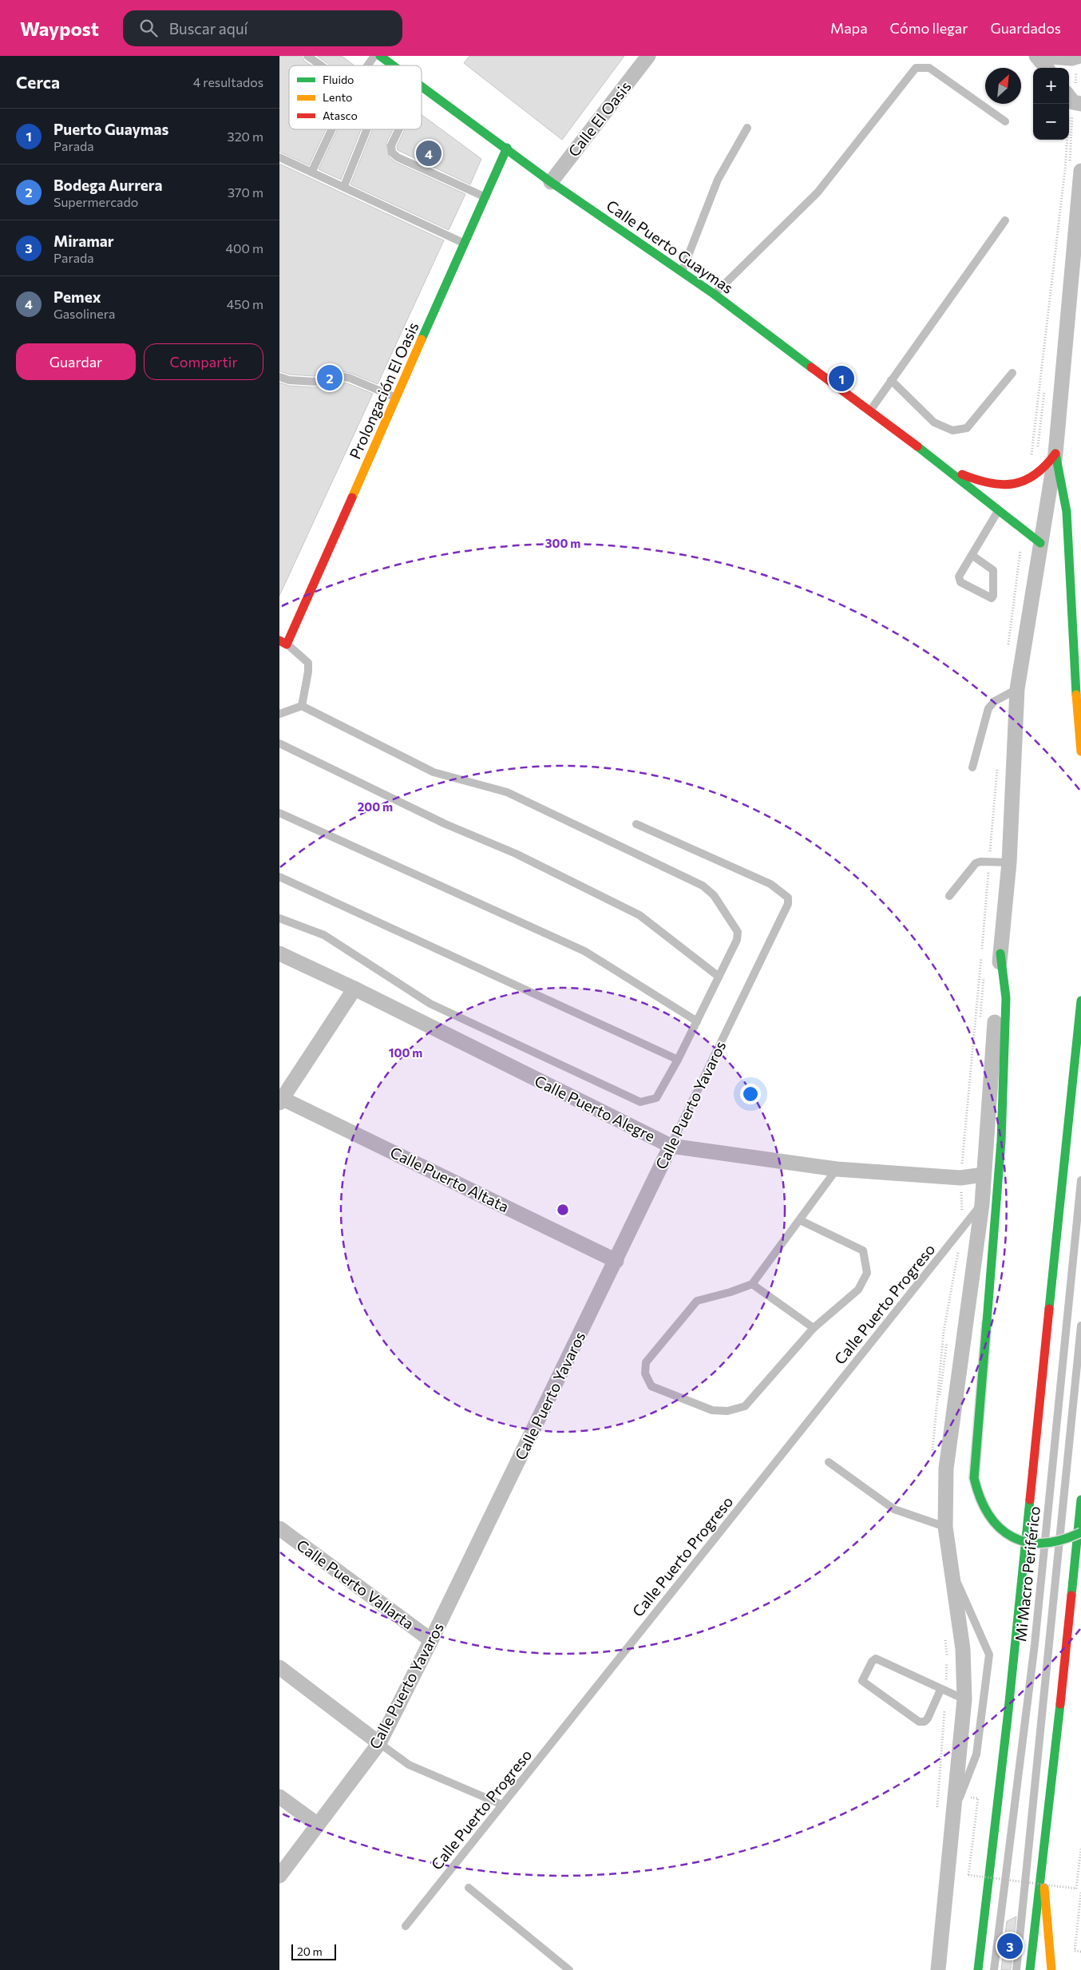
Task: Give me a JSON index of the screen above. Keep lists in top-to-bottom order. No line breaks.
{"streets":{"main road":["Calle Puerto Guaymas","Prolongación El Oasis"],"street":["Calle El Oasis","Calle Puerto Yavaros","Calle Puerto Alegre","Calle Puerto Altata","Calle Puerto Vallarta"],"lane":["Calle Puerto Progreso","Mi Macro Periférico"]},"crossings":[["Calle El Oasis","Calle Puerto Guaymas"],["Calle Puerto Guaymas","Prolongación El Oasis"],["Calle Puerto Yavaros","Calle Puerto Alegre"],["Calle Puerto Yavaros","Calle Puerto Altata"],["Calle Puerto Yavaros","Calle Puerto Vallarta"]],"legend":["Fluido","Lento","Atasco"],"scale_bar":"20 m","north":"top right","page":{"header":"Waypost","search":"Buscar aquí","nav":["Mapa","Cómo llegar","Guardados"],"heading":["Cerca","4 resultados"],"map_buttons":["+","−"],"list":[{"mark":"1","name":"Puerto Guaymas","note":"Parada","value":"320 m"},{"mark":"2","name":"Bodega Aurrera","note":"Supermercado","value":"370 m"},{"mark":"3","name":"Miramar","note":"Parada","value":"400 m"},{"mark":"4","name":"Pemex","note":"Gasolinera","value":"450 m"}],"pins":["4","2","1","3"],"buttons":["Guardar","Compartir"],"scale":"20 m"},"rings":["300 m","200 m","100 m"]}
